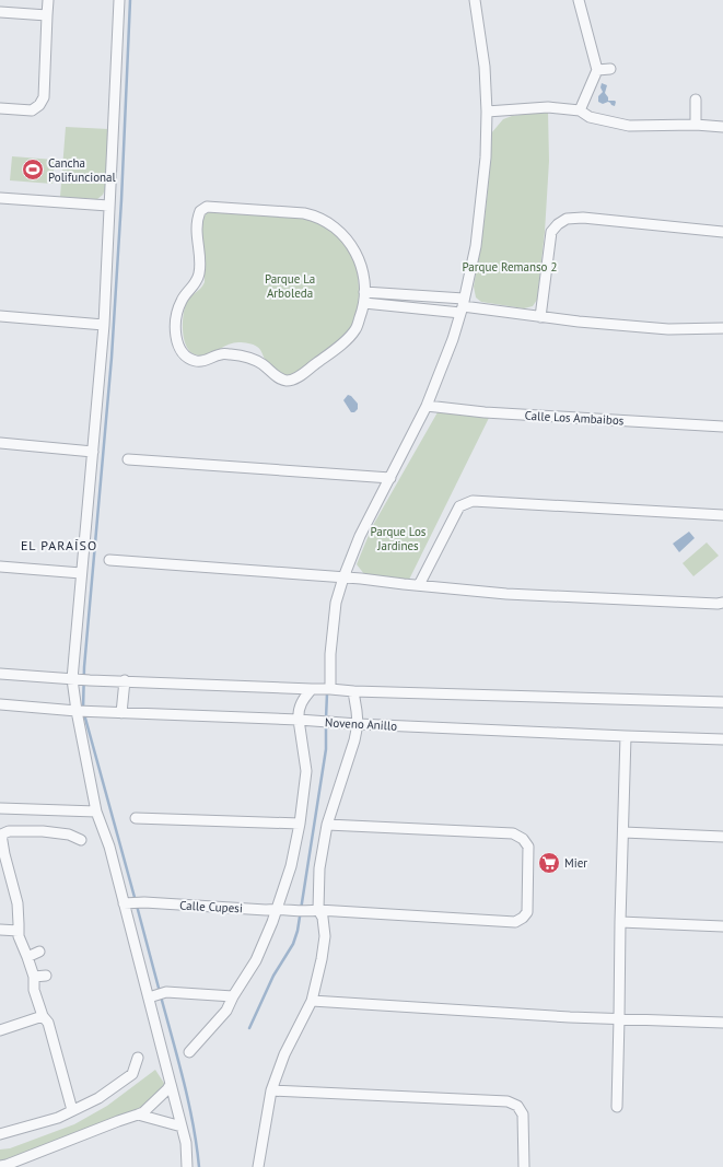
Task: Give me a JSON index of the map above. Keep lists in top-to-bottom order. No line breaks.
{"streets":{"street":["Calle Los Ambaibos","Noveno Anillo","Calle Cupesi"]},"districts":["EL PARAÍSO"],"parks":["Parque Remanso 2","Parque La Arboleda","Parque Los Jardines"],"places":{"sports":["Cancha Polifuncional"],"supermarket":["Mier"]}}
